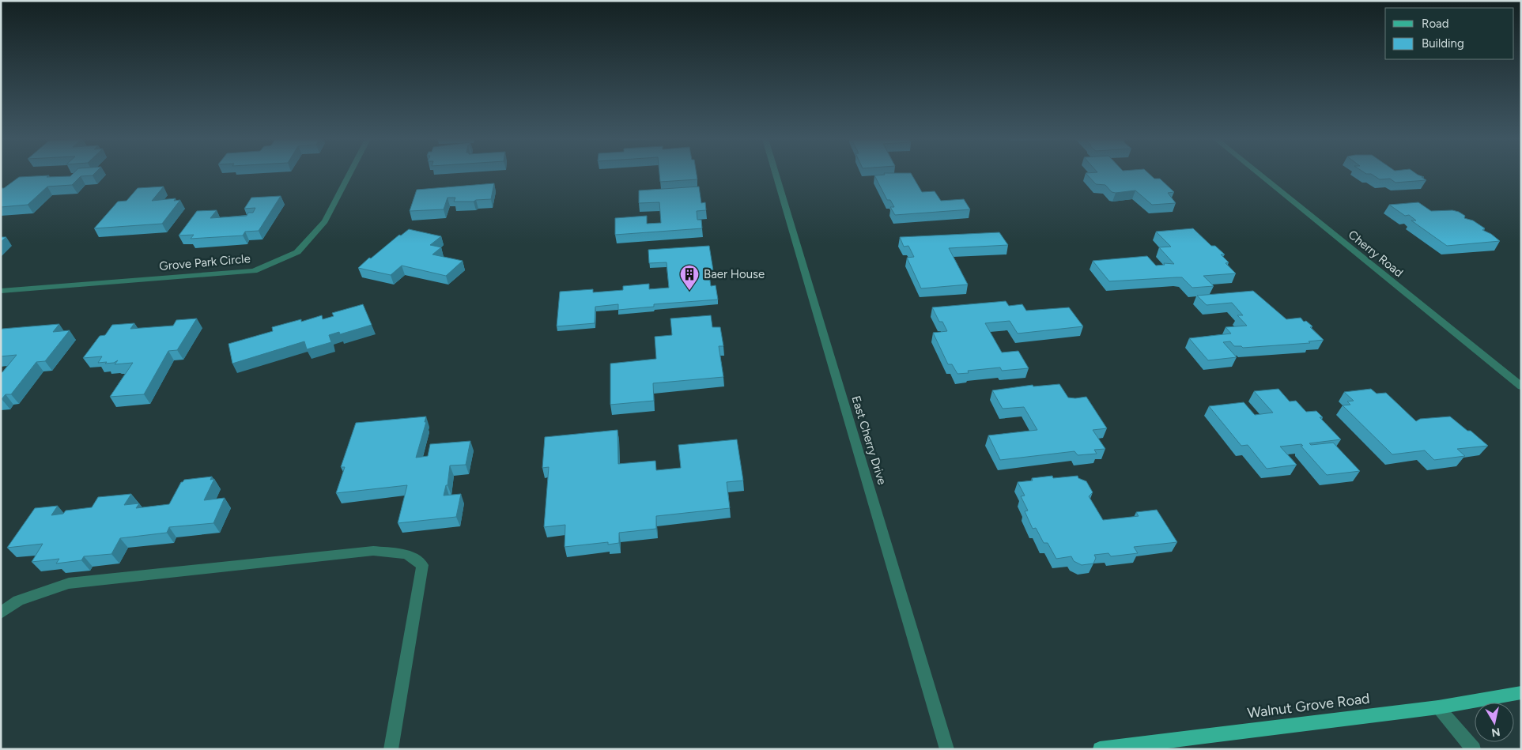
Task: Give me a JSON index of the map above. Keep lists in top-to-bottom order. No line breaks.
{"streets":{"main road":["Walnut Grove Road"],"street":["Cherry Road","Grove Park Circle","East Cherry Drive"]},"places":{"building":["Baer House"]},"legend":["Road","Building"],"north":"bottom"}
